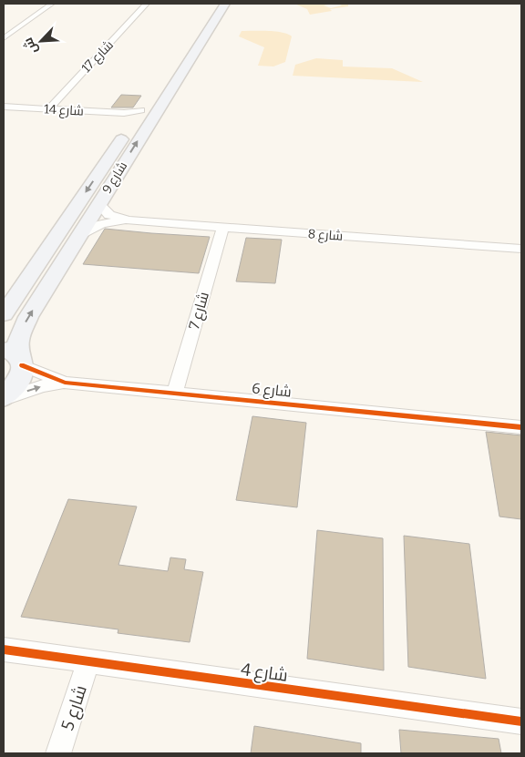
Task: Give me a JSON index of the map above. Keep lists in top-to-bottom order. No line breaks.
{"streets":{"street":["شارع 17","شارع 14","شارع 9","شارع 8","شارع 7","شارع 6","شارع 4","شارع 5"]},"crossings":[["شارع 17","شارع 14"],["شارع 14","شارع 9"],["شارع 9","شارع 8"],["شارع 9","شارع 6"],["شارع 8","شارع 7"],["شارع 7","شارع 6"],["شارع 4","شارع 5"]],"north":"bottom left"}
